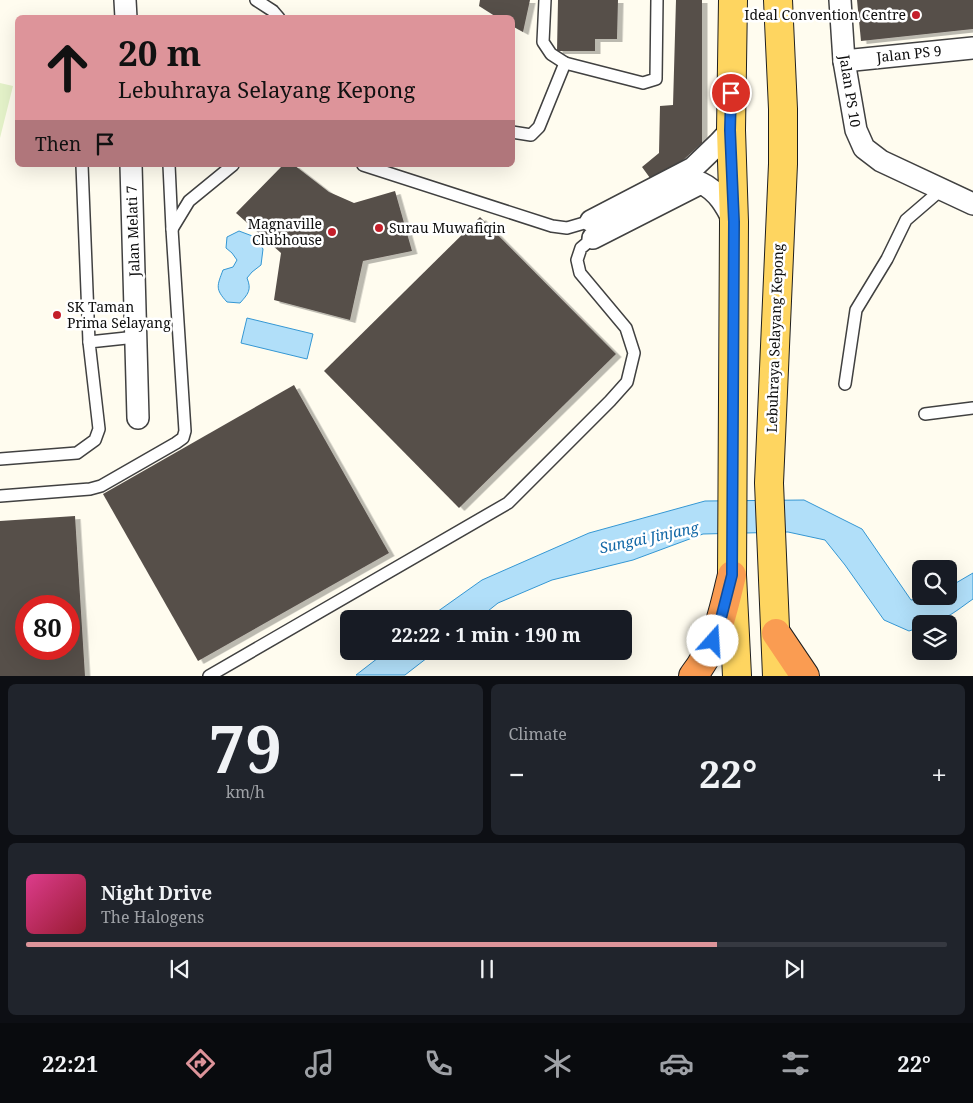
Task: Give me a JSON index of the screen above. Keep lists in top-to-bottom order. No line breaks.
{"streets":{"main road":["Lebuhraya Selayang Kepong"],"street":["Jalan PS 9","Jalan PS 10","Jalan Melati 7"]},"crossings":[["Jalan PS 9","Jalan PS 10"]],"water":["Sungai Jinjang"],"places":["Ideal Convention Centre","Surau Muwafiqin","Magnaville Clubhouse","SK Taman Prima Selayang"],"page":{"turn":["20 m","Lebuhraya Selayang Kepong"],"then":"Then","limit":"80","trip":"22:22 · 1 min · 190 m","tile":[["79","km/h"],"Climate"],"heat":["−","22°","+"],"song":["Night Drive","The Halogens"],"tabs":["22:21","22°"]}}
